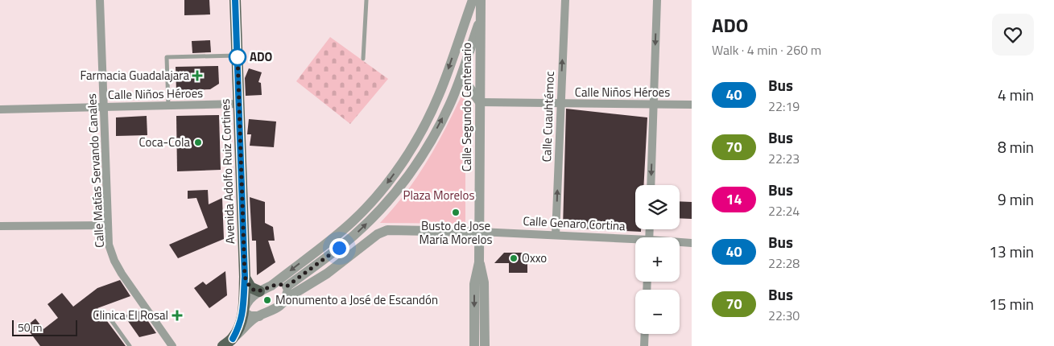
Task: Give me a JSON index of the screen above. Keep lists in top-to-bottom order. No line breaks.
{"streets":{"main road":["Avenida Adolfo Ruiz Cortines"],"street":["Calle Niños Héroes","Calle Segundo Centenario","Calle Cuauhtémoc","Calle Matías Servando Canales","Calle Genaro Cortina"]},"crossings":[["Calle Niños Héroes","Calle Segundo Centenario"],["Calle Niños Héroes","Calle Cuauhtémoc"],["Calle Niños Héroes","Calle Matías Servando Canales"],["Calle Niños Héroes","Avenida Adolfo Ruiz Cortines"],["Calle Segundo Centenario","Calle Genaro Cortina"],["Calle Cuauhtémoc","Calle Genaro Cortina"]],"one_way":["Calle Cuauhtémoc"],"parks":["Plaza Morelos"],"places":{"other":["ADO","Coca-Cola","Busto de Jose María Morelos","Oxxo","Monumento a José de Escandón"],"health":["Farmacia Guadalajara","Clinica El Rosal"]},"lines":["bus line 40"],"scale_bar":"50 m","page":{"heading":["ADO","Walk · 4 min · 260 m"],"list":[{"mark":"40","name":"Bus","note":"22:19","value":"4 min"},{"mark":"70","name":"Bus","note":"22:23","value":"8 min"},{"mark":"14","name":"Bus","note":"22:24","value":"9 min"},{"mark":"40","name":"Bus","note":"22:28","value":"13 min"},{"mark":"70","name":"Bus","note":"22:30","value":"15 min"}],"map_buttons":["+","−"],"scale":"50 m"}}
